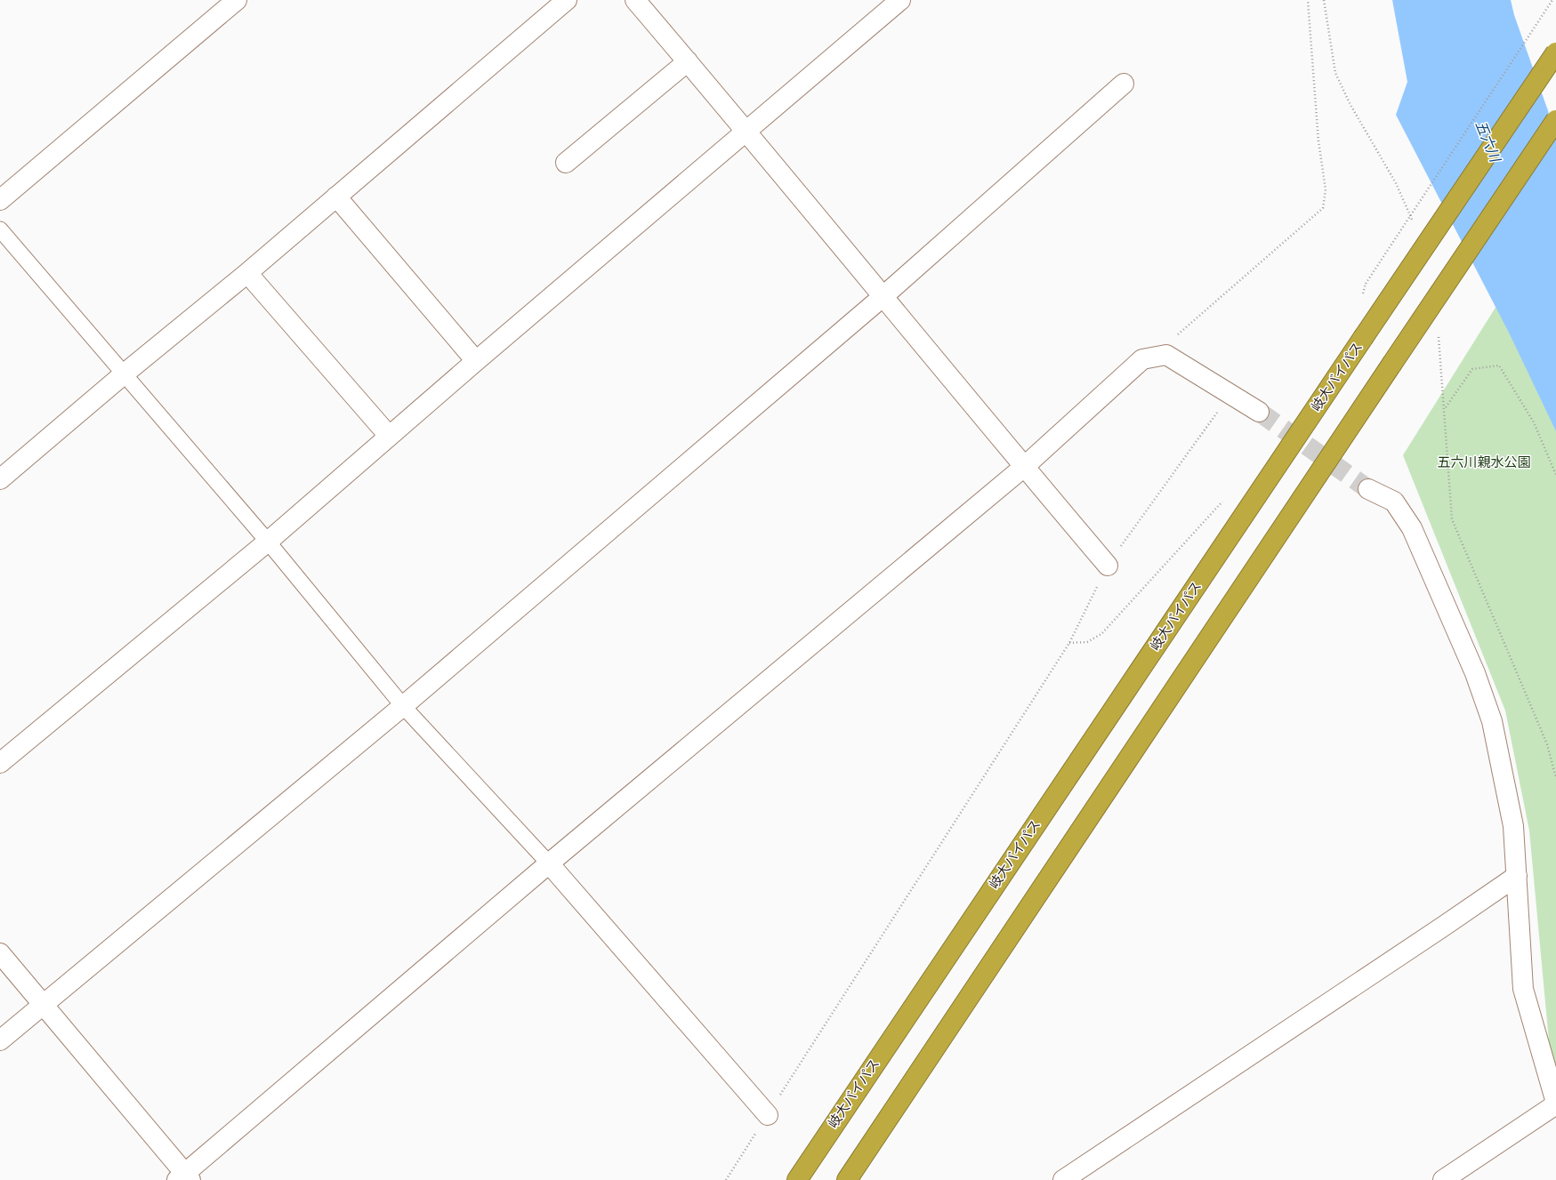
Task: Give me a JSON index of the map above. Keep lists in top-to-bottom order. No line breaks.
{"streets":{"highway":["岐大バイパス"]},"water":["五六川"],"parks":["五六川親水公園"]}
